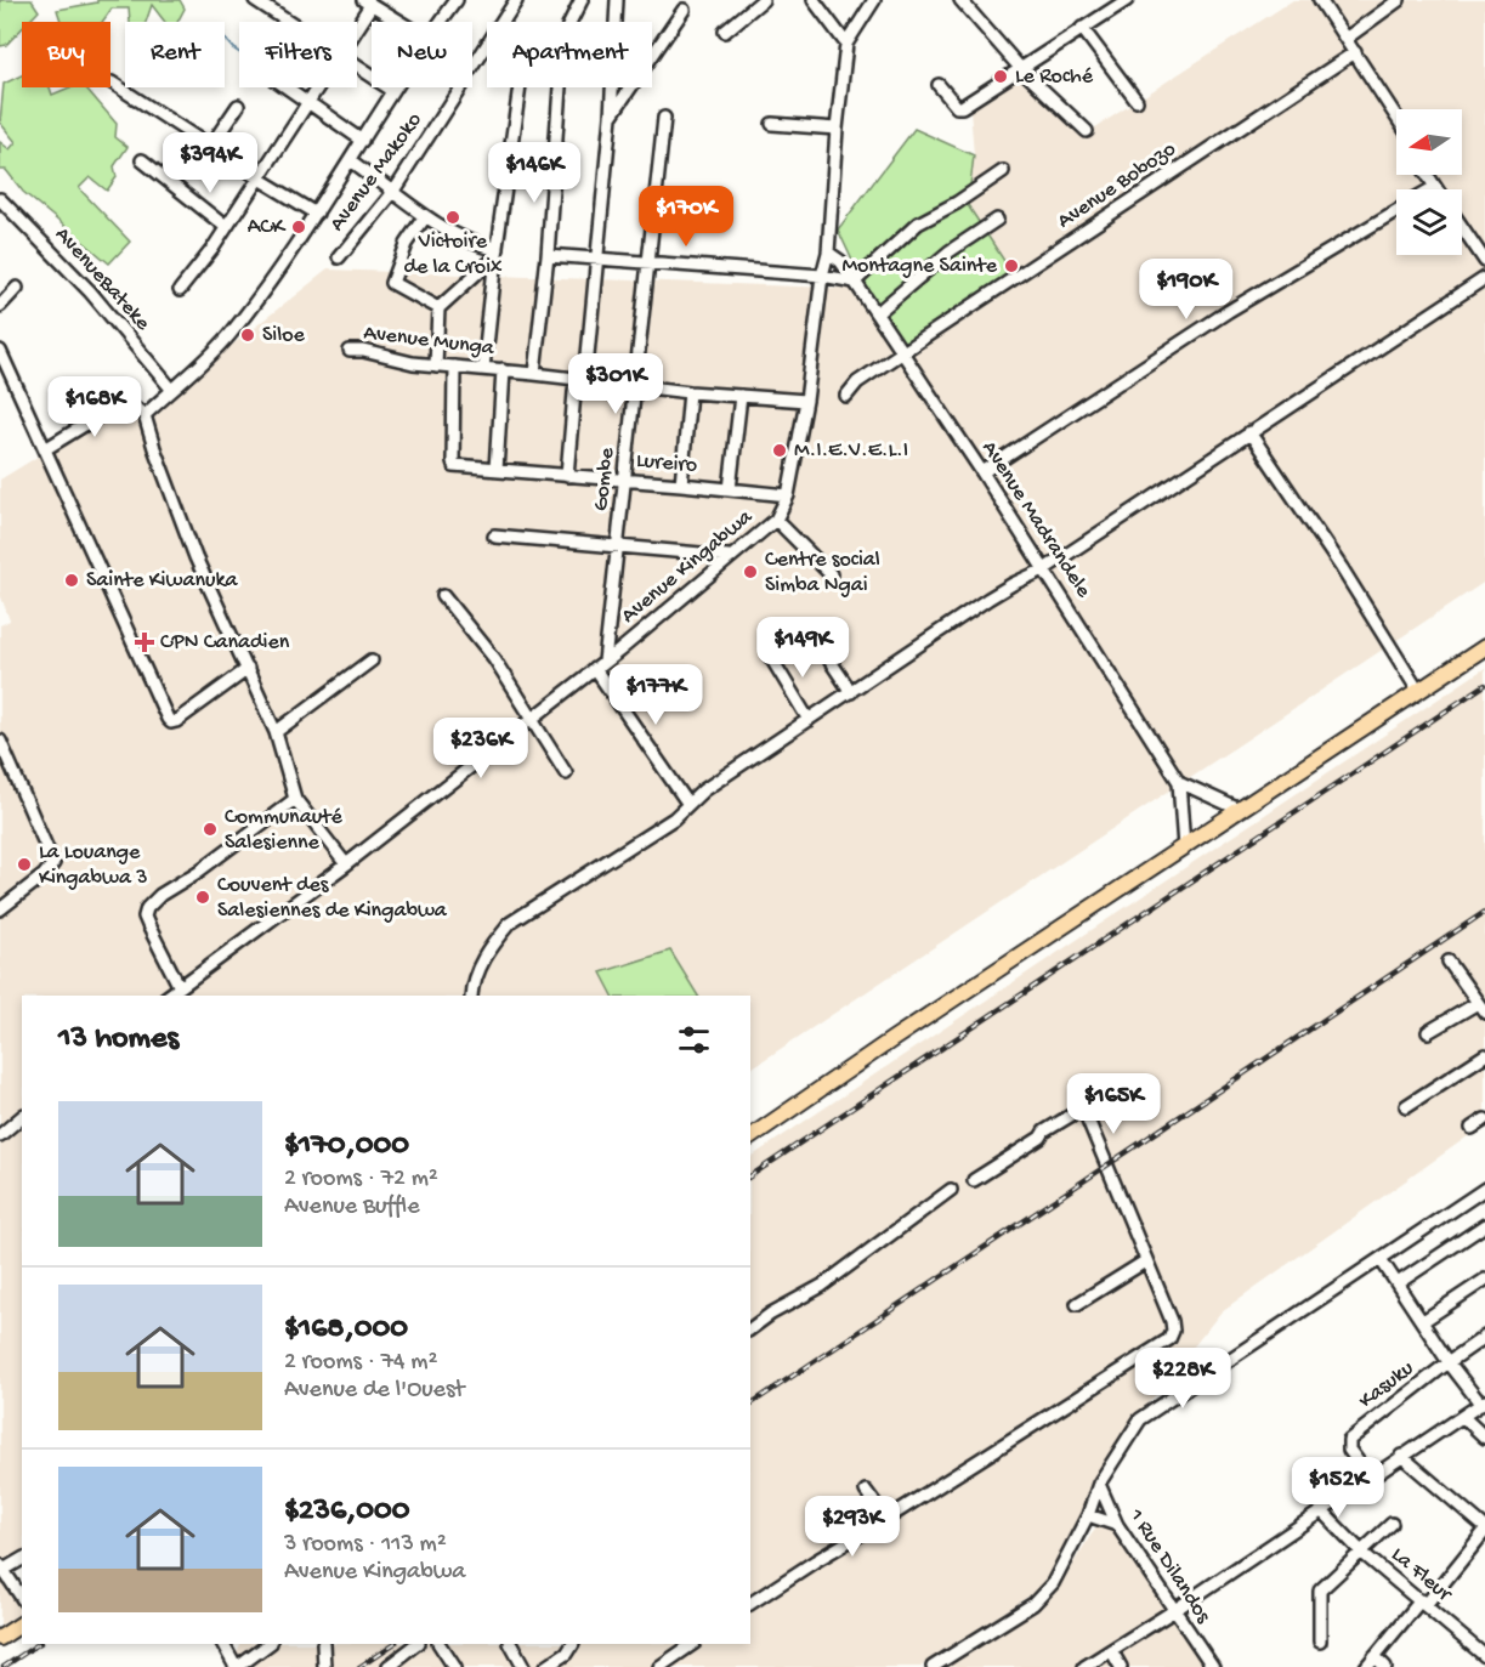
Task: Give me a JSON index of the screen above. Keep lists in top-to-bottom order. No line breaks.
{"streets":{"street":["Avenue Makoko","Avenue Bobozo","AvenueBateke","Avenue Munga","Lureiro","Gombe","Avenue Madrandele","Avenue Kingabwa","Kasuku","1 Rue Dilandos","La Fleur"]},"crossings":[["Avenue Bobozo","Avenue Madrandele"],["Avenue Munga","Lureiro"],["Avenue Munga","Gombe"],["Avenue Munga","Avenue Kingabwa"],["Lureiro","Gombe"],["Lureiro","Avenue Kingabwa"],["Gombe","Avenue Kingabwa"],["Avenue Madrandele","Avenue Kingabwa"]],"places":{"other":["Le Roché","Victoire de la Croix","ACK","Montagne Sainte","Siloe","M.I.E.V.E.L.I","Centre social Simba Ngai","Sainte Kiwanuka","Communauté Salesienne","La Louange Kingabwa 3","Couvent des Salesiennes de Kingabwa"],"health":["CPN Canadien"]},"north":"left","page":{"chip":["Buy","Rent","Filters","New","Apartment"],"price":["$394K","$146K","$170K","$190K","$301K","$168K","$149K","$177K","$236K","$165K","$228K","$152K","$293K"],"heading":"13 homes","list":[{"name":"$170,000","note":"2 rooms · 72 m² · Avenue Buffle"},{"name":"$168,000","note":"2 rooms · 74 m² · Avenue de l'Ouest"},{"name":"$236,000","note":"3 rooms · 113 m² · Avenue Kingabwa"}]}}
